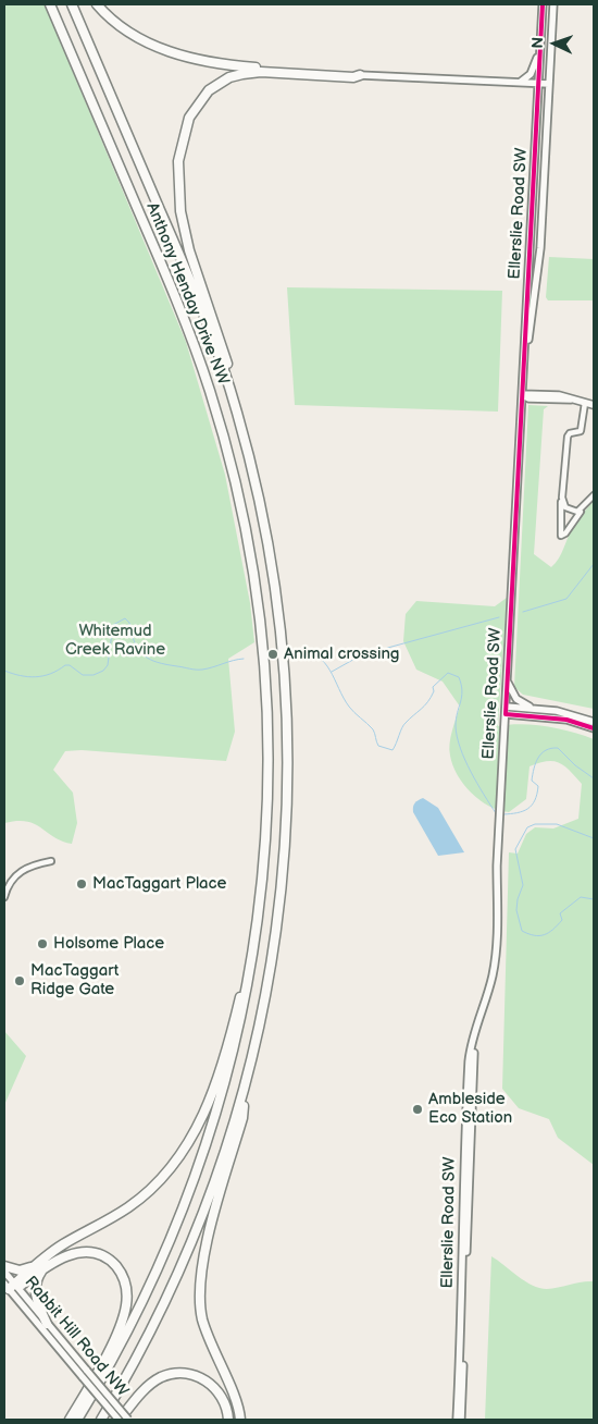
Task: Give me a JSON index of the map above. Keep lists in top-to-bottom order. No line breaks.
{"streets":{"highway":["Anthony Henday Drive NW"],"main road":["Ellerslie Road SW","Rabbit Hill Road NW"]},"parks":["Whitemud Creek Ravine"],"places":["Animal crossing","MacTaggart Place","Holsome Place","MacTaggart Ridge Gate","Ambleside Eco Station"],"north":"left"}
